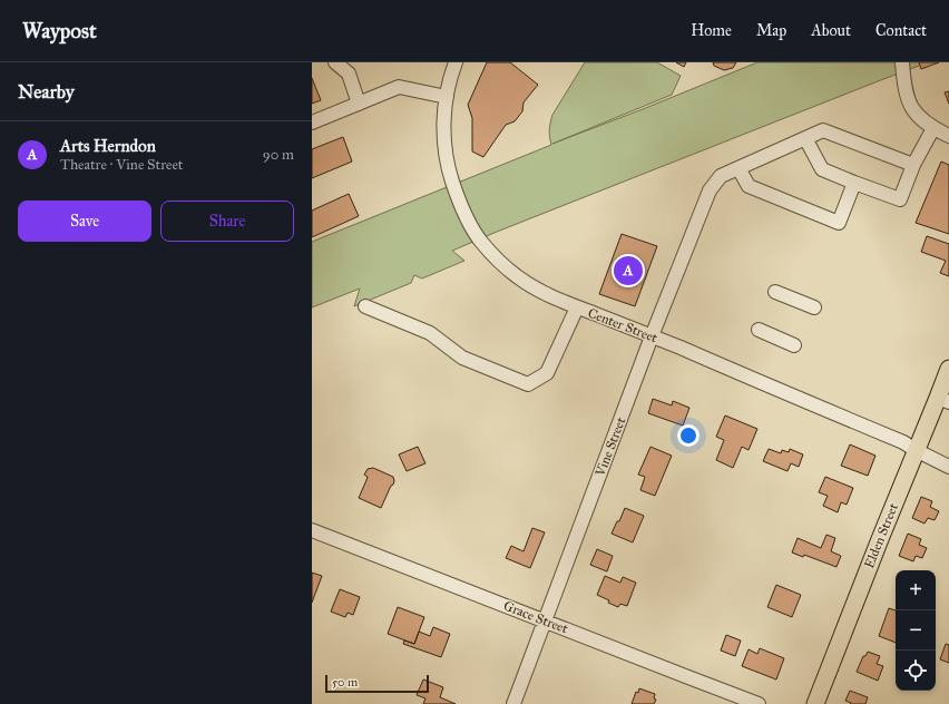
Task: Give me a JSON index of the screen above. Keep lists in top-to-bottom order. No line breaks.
{"streets":{"main road":["Elden Street"],"street":["Center Street","Vine Street","Grace Street"]},"crossings":[["Center Street","Vine Street"],["Center Street","Elden Street"],["Vine Street","Grace Street"]],"scale_bar":"50 m","page":{"header":"Waypost","nav":["Home","Map","About","Contact"],"heading":"Nearby","list":[{"mark":"A","name":"Arts Herndon","note":"Theatre · Vine Street","value":"90 m"}],"buttons":["Save","Share"],"pins":"A","map_buttons":["+","−"],"scale":"50 m"}}
